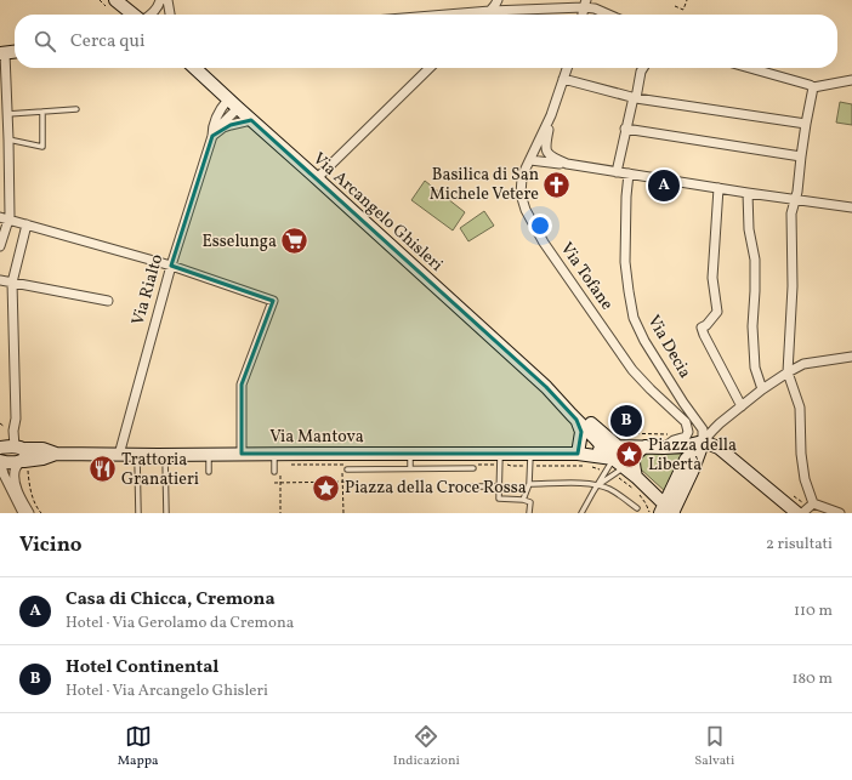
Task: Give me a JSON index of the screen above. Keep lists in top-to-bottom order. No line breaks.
{"streets":{"main road":["Via Arcangelo Ghisleri","Via Mantova"],"street":["Via Tofane","Via Rialto","Via Decia"]},"crossings":[["Via Arcangelo Ghisleri","Via Rialto"],["Via Arcangelo Ghisleri","Via Mantova"],["Via Rialto","Via Mantova"]],"places":{"church":["Basilica di San Michele Vetere"],"supermarket":["Esselunga"],"place":["Piazza della Libertà","Piazza della Croce Rossa"],"restaurant":["Trattoria Granatieri"]},"page":{"search":"Cerca qui","pins":["A","B"],"heading":["Vicino","2 risultati"],"list":[{"mark":"A","name":"Casa di Chicca, Cremona","note":"Hotel · Via Gerolamo da Cremona","value":"110 m"},{"mark":"B","name":"Hotel Continental","note":"Hotel · Via Arcangelo Ghisleri","value":"180 m"}],"nav":["Mappa","Indicazioni","Salvati"]}}
